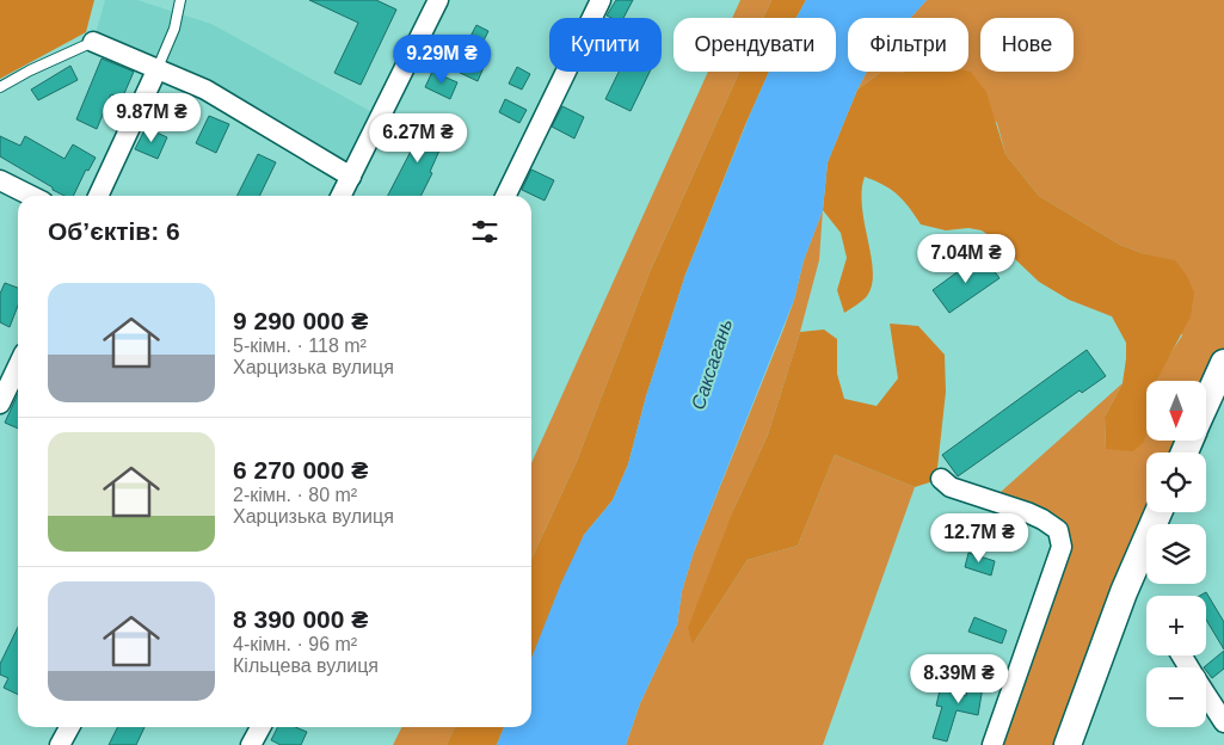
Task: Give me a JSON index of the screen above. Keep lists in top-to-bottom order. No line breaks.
{"water":["Саксагань"],"north":"bottom","page":{"chip":["Купити","Орендувати","Фільтри","Нове"],"price":["9.29M ₴","9.87M ₴","6.27M ₴","7.04M ₴","12.7M ₴","8.39M ₴"],"heading":"Об’єктів: 6","list":[{"name":"9 290 000 ₴","note":"5-кімн. · 118 m² · Харцизька вулиця"},{"name":"6 270 000 ₴","note":"2-кімн. · 80 m² · Харцизька вулиця"},{"name":"8 390 000 ₴","note":"4-кімн. · 96 m² · Кільцева вулиця"}],"map_buttons":["+","−"]}}
